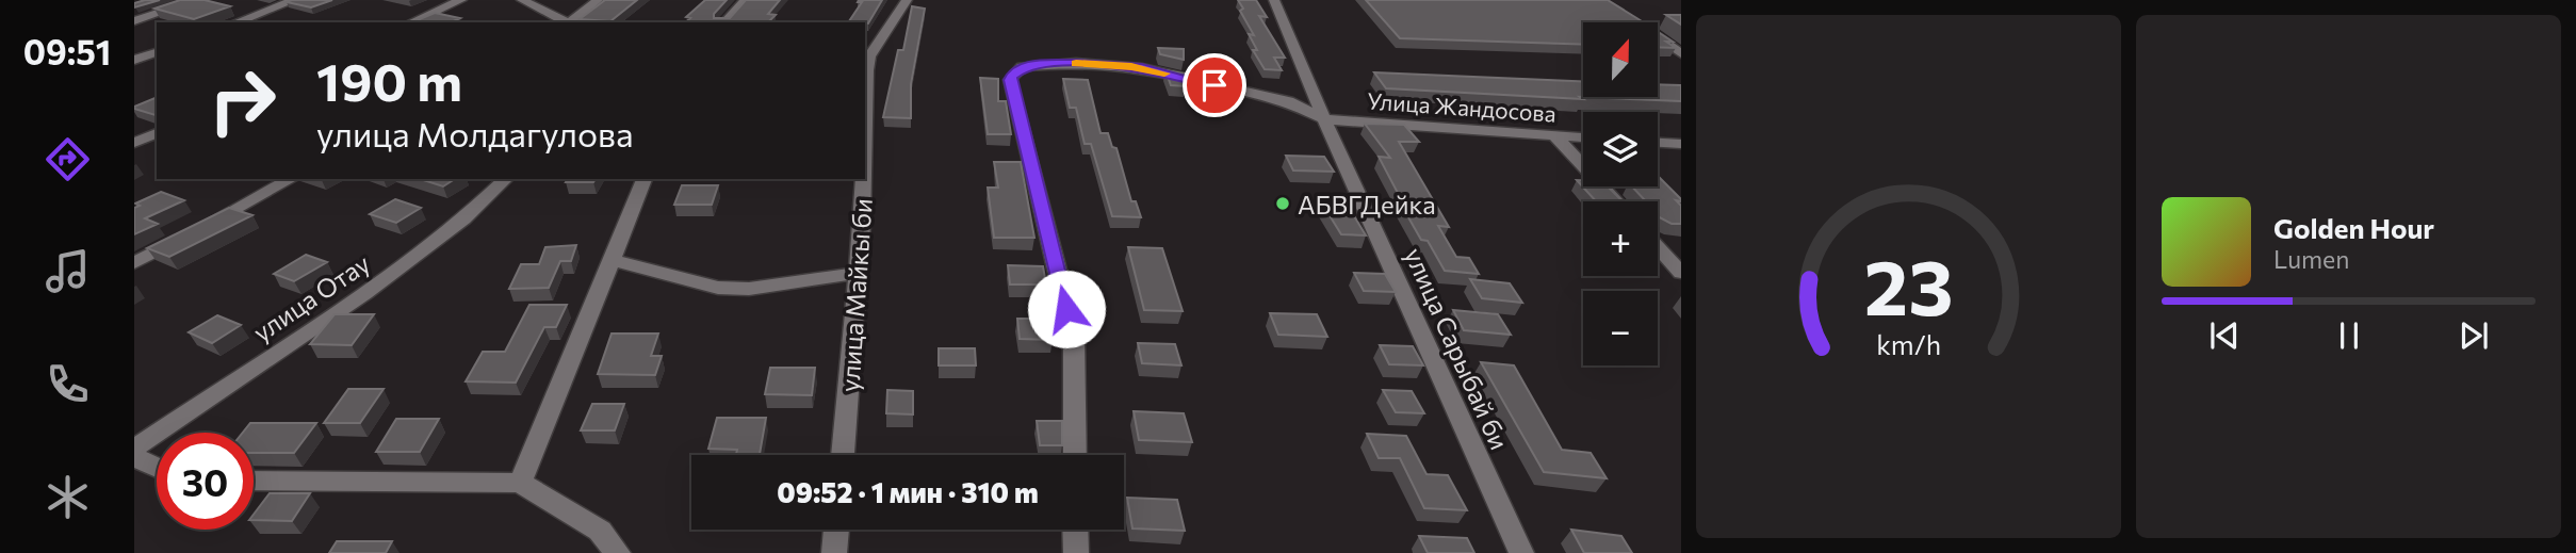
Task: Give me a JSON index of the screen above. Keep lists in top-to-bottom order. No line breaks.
{"streets":{"street":["Улица Жандосова","улица Майкы би","улица Отау","улица Сарыбай би"]},"crossings":[["Улица Жандосова","улица Сарыбай би"]],"places":["АБВГДейка"],"north":"top","page":{"tabs":"09:51","map_buttons":["+","−"],"turn":["190 m","улица Молдагулова"],"song":["Golden Hour","Lumen"],"limit":"30","trip":"09:52 · 1 мин · 310 m","gauge":["23","km/h"]}}
